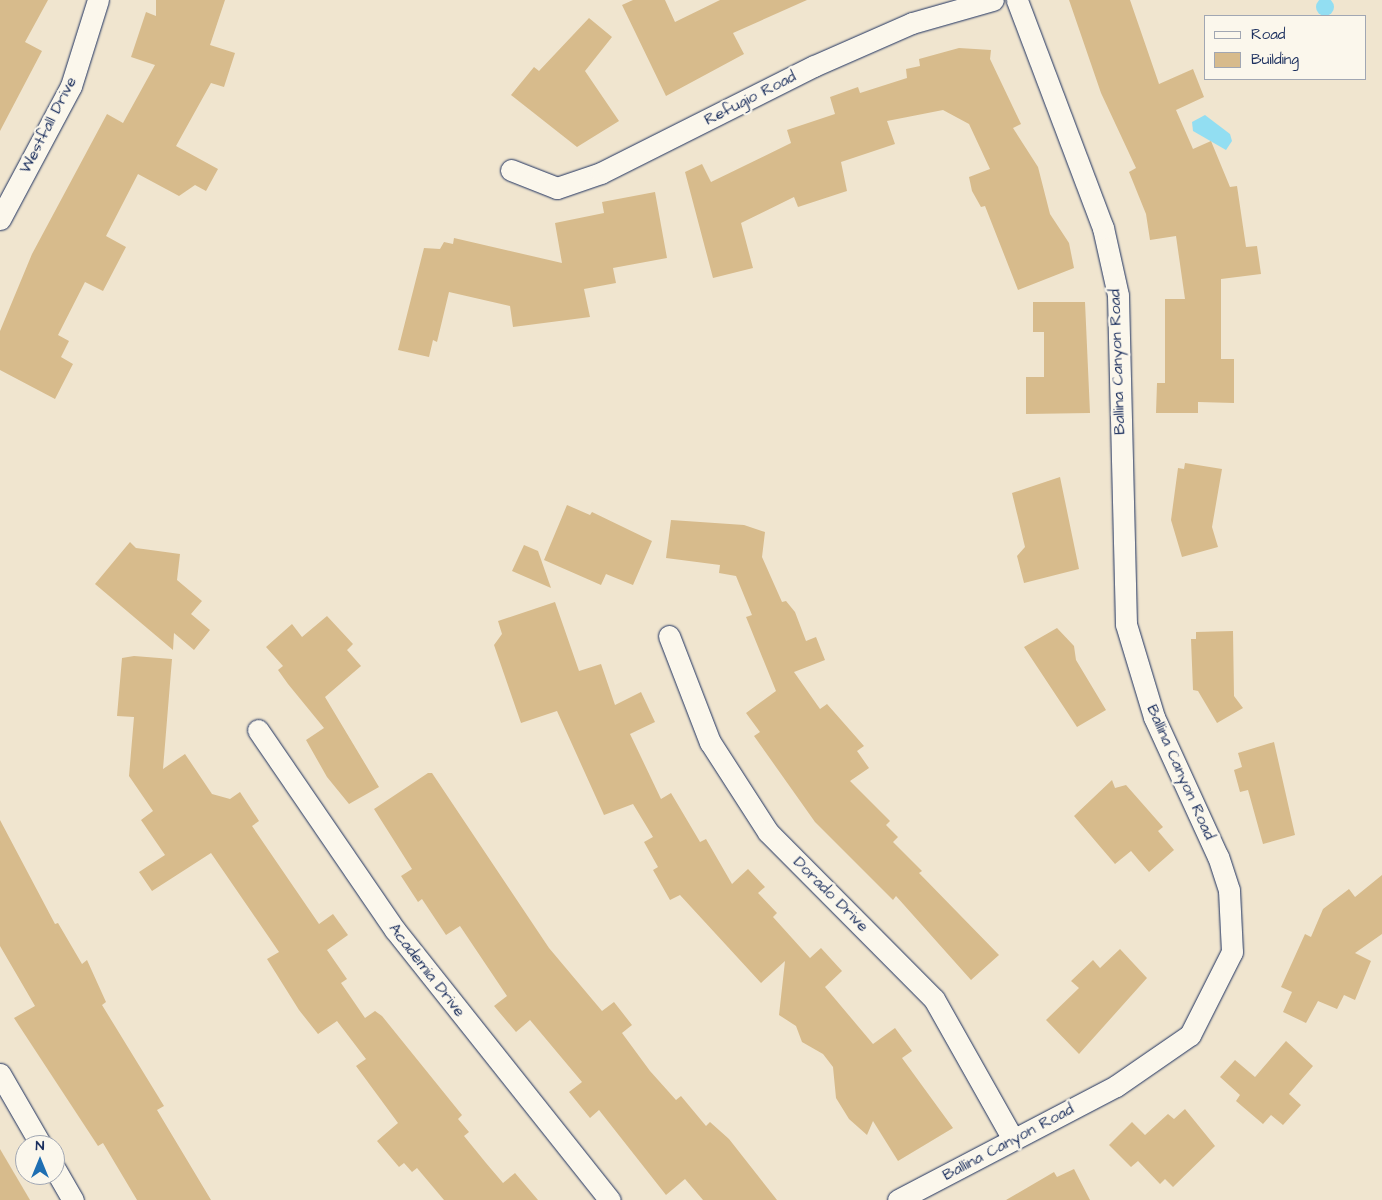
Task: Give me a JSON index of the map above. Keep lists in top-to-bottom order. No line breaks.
{"streets":{"street":["Refugio Road","Westfall Drive","Ballina Canyon Road","Dorado Drive","Academia Drive"]},"crossings":[["Ballina Canyon Road","Dorado Drive"]],"legend":["Road","Building"],"north":"top"}
